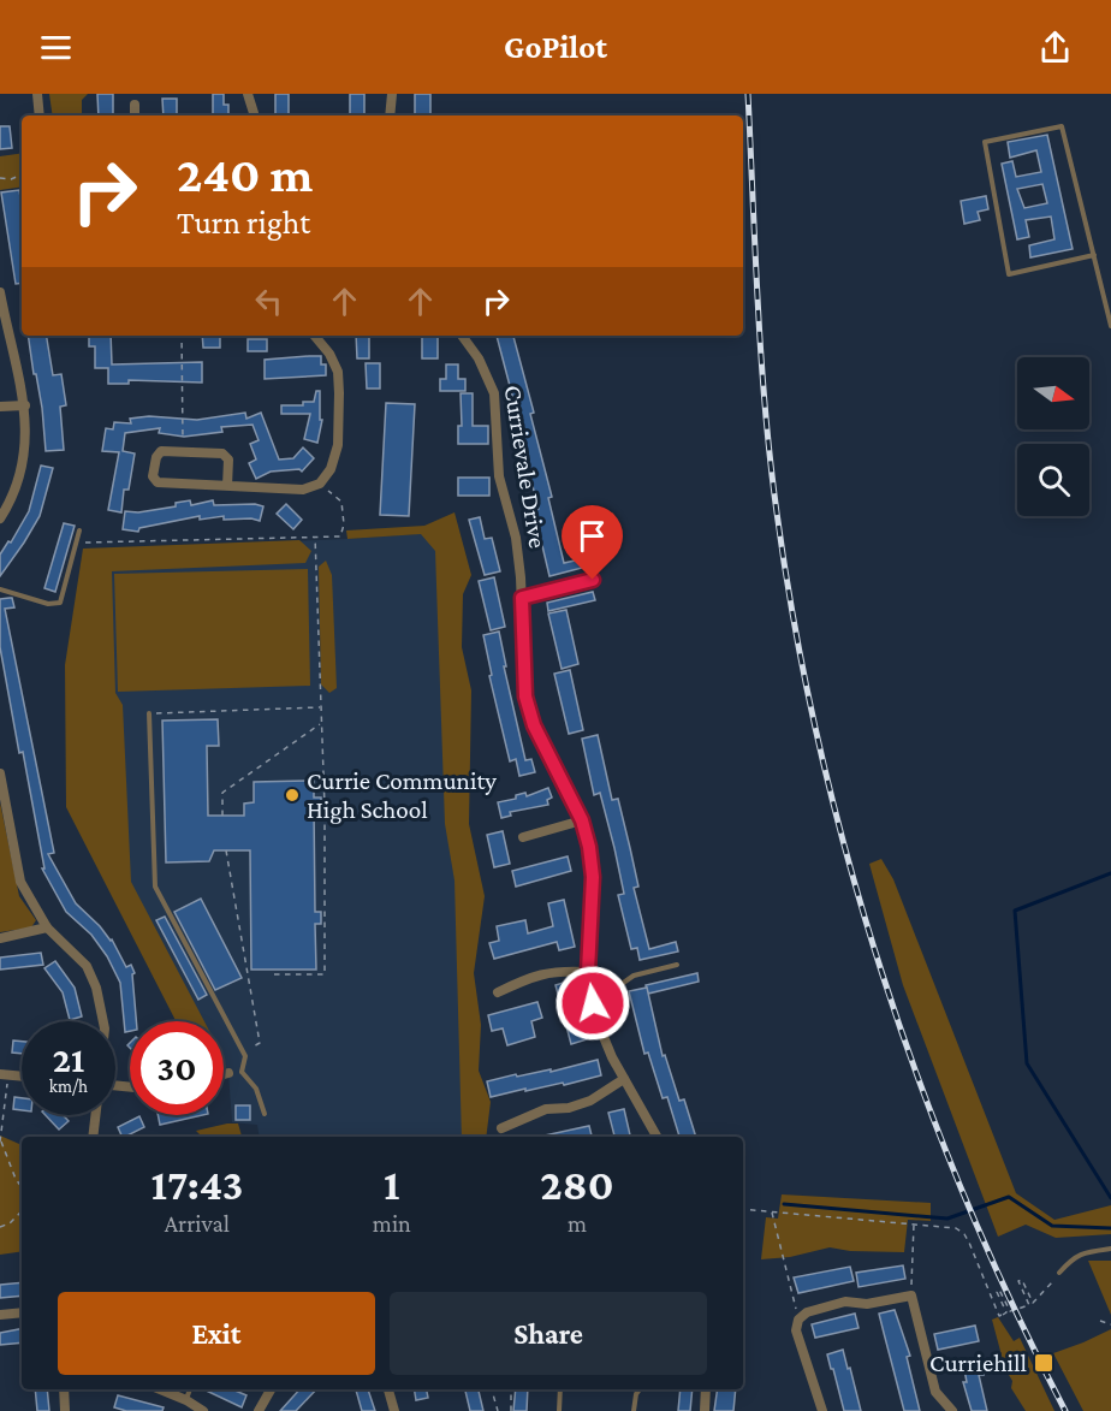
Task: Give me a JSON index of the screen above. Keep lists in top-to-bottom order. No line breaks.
{"streets":{"street":["Currievale Drive"]},"places":{"other":["Currie Community High School"],"transit":["Curriehill"]},"north":"right","page":{"header":"GoPilot","turn":["240 m","Turn right"],"speed":"21 km/h","limit":"30","eta":["17:43","Arrival","1","min","280","m"],"buttons":["Exit","Share"]}}
